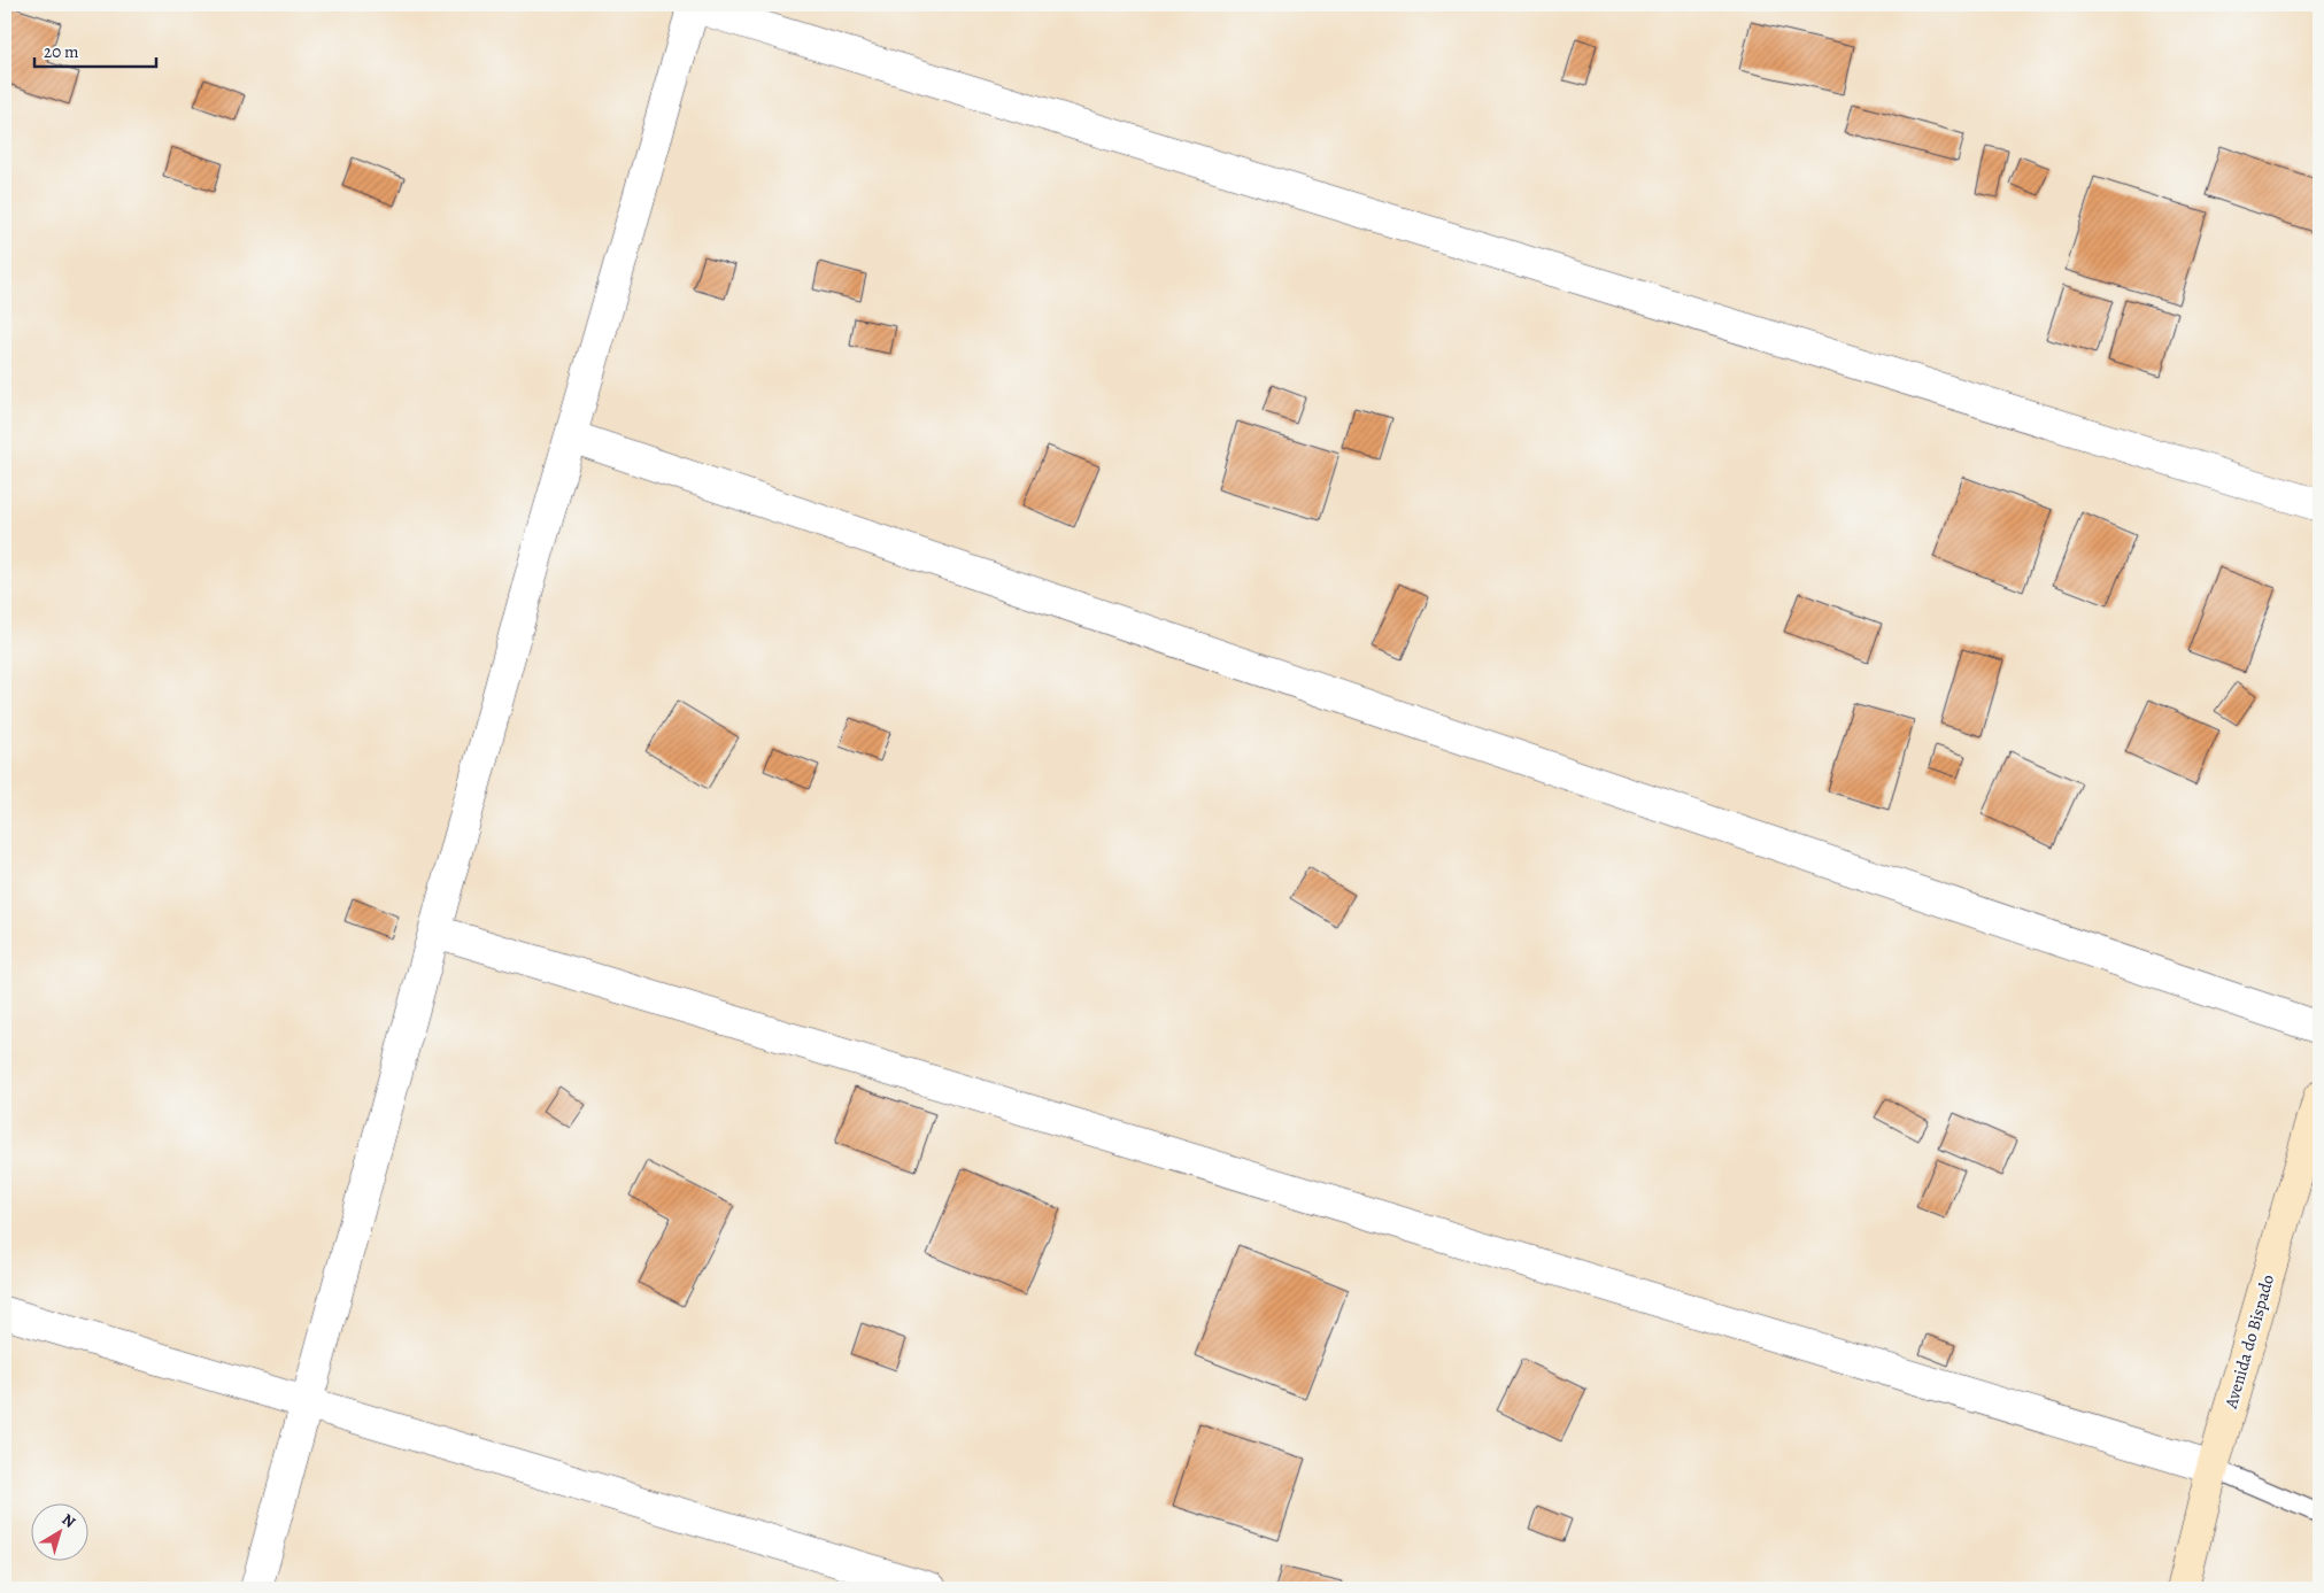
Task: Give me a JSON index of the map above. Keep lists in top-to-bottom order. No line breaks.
{"streets":{"main road":["Avenida do Bispado"]},"scale_bar":"20 m","north":"top right"}
